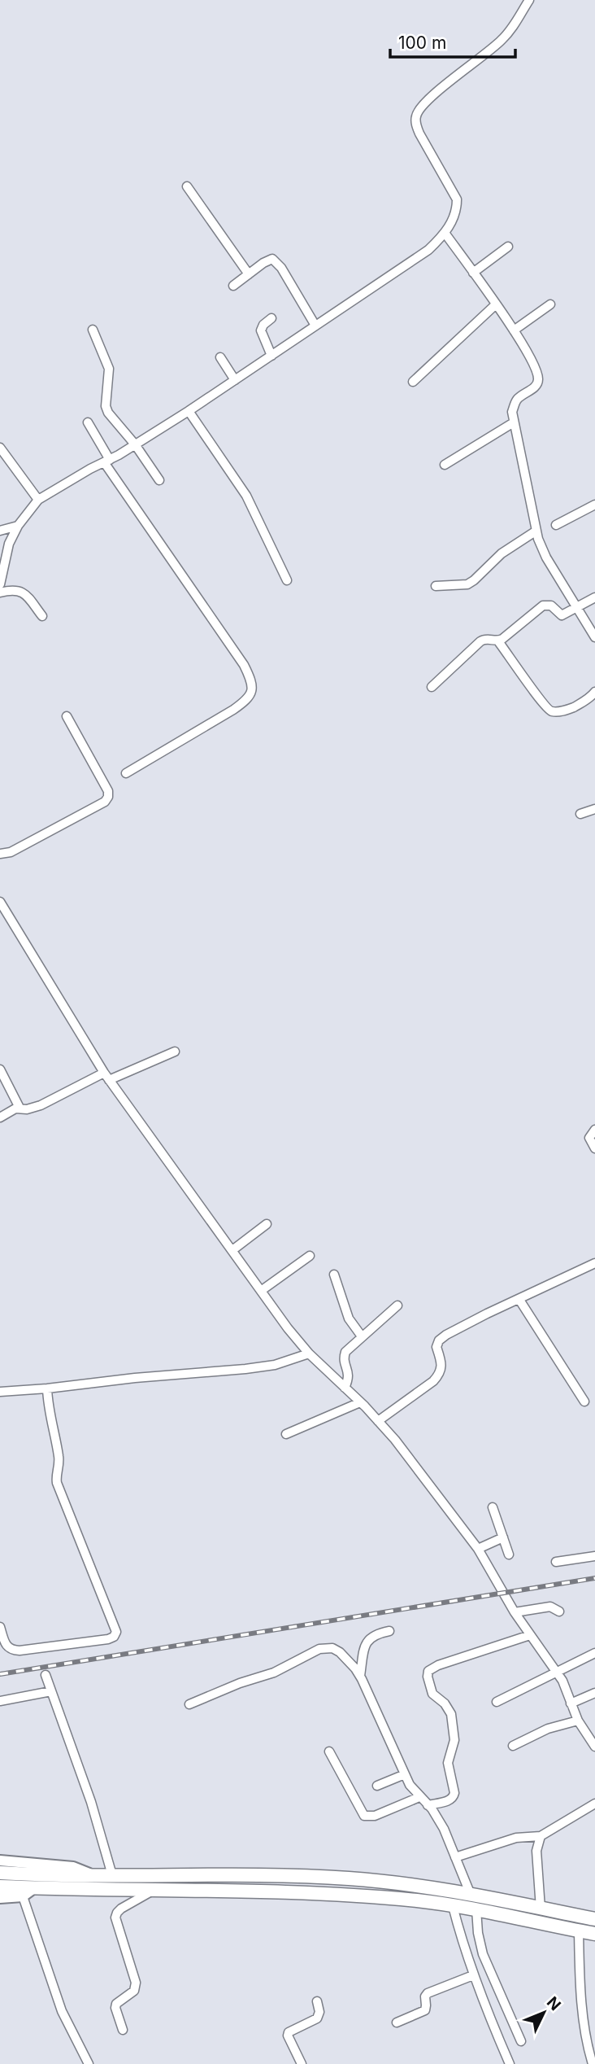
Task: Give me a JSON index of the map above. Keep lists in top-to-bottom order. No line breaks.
{"scale_bar":"100 m","north":"top right"}
